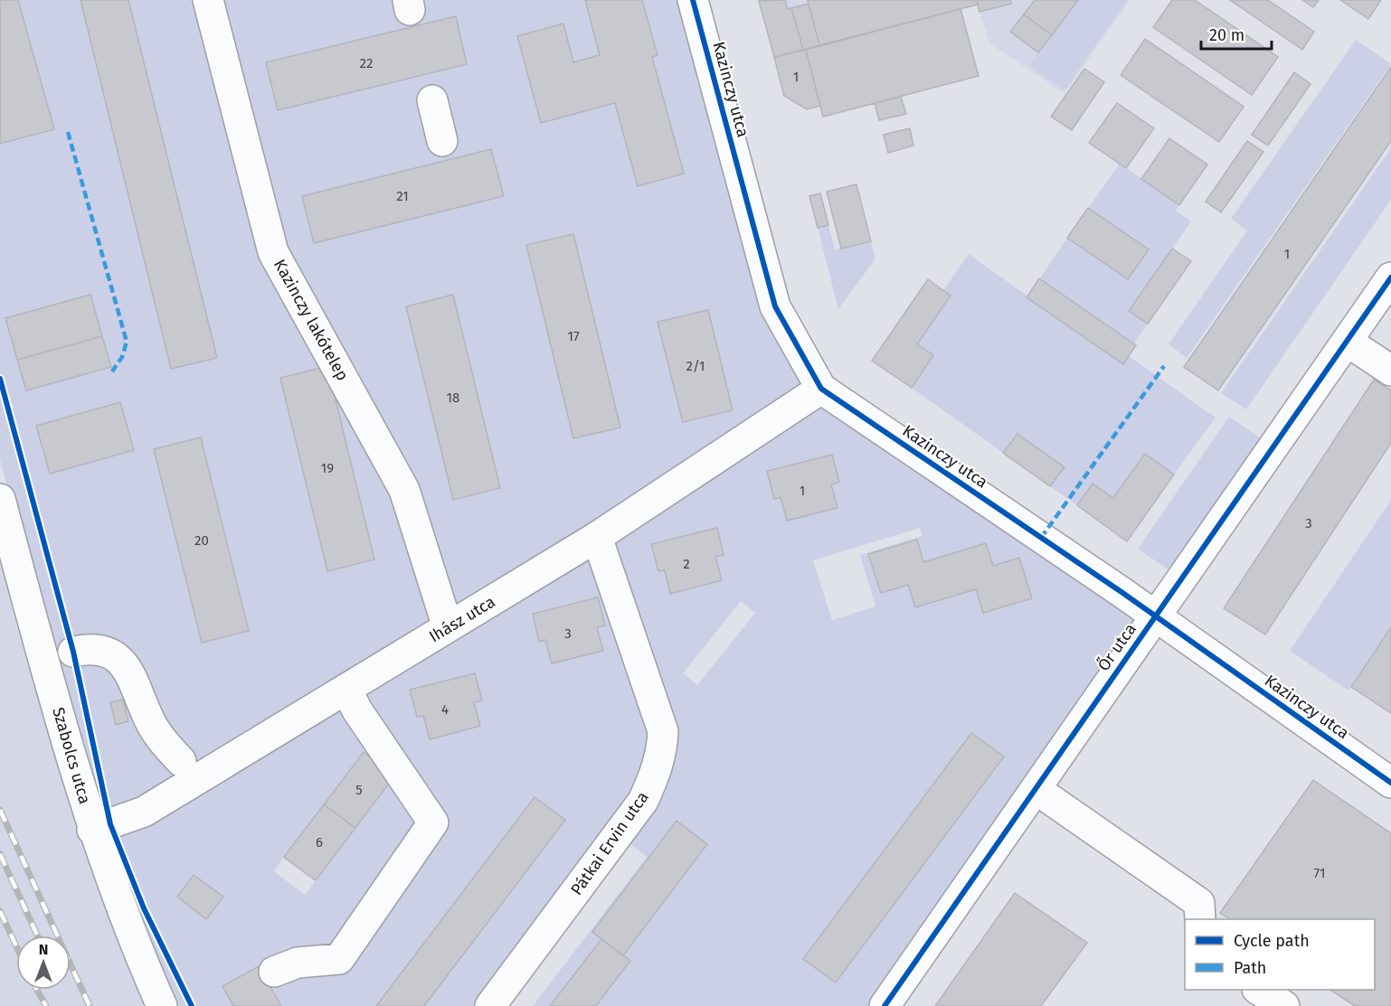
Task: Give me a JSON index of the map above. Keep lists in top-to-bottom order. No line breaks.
{"streets":{"street":["Kazinczy utca","Kazinczy lakótelep","Ihász utca","Őr utca","Szabolcs utca","Pátkai Ervin utca"]},"crossings":[["Kazinczy utca","Ihász utca"],["Kazinczy utca","Őr utca"],["Kazinczy lakótelep","Ihász utca"],["Ihász utca","Szabolcs utca"],["Ihász utca","Pátkai Ervin utca"]],"house_numbers":["22","1","21","1","17","2/1","18","19","1","3","20","2","3","4","5","6","71"],"legend":["Cycle path","Path"],"scale_bar":"20 m","north":"top"}
